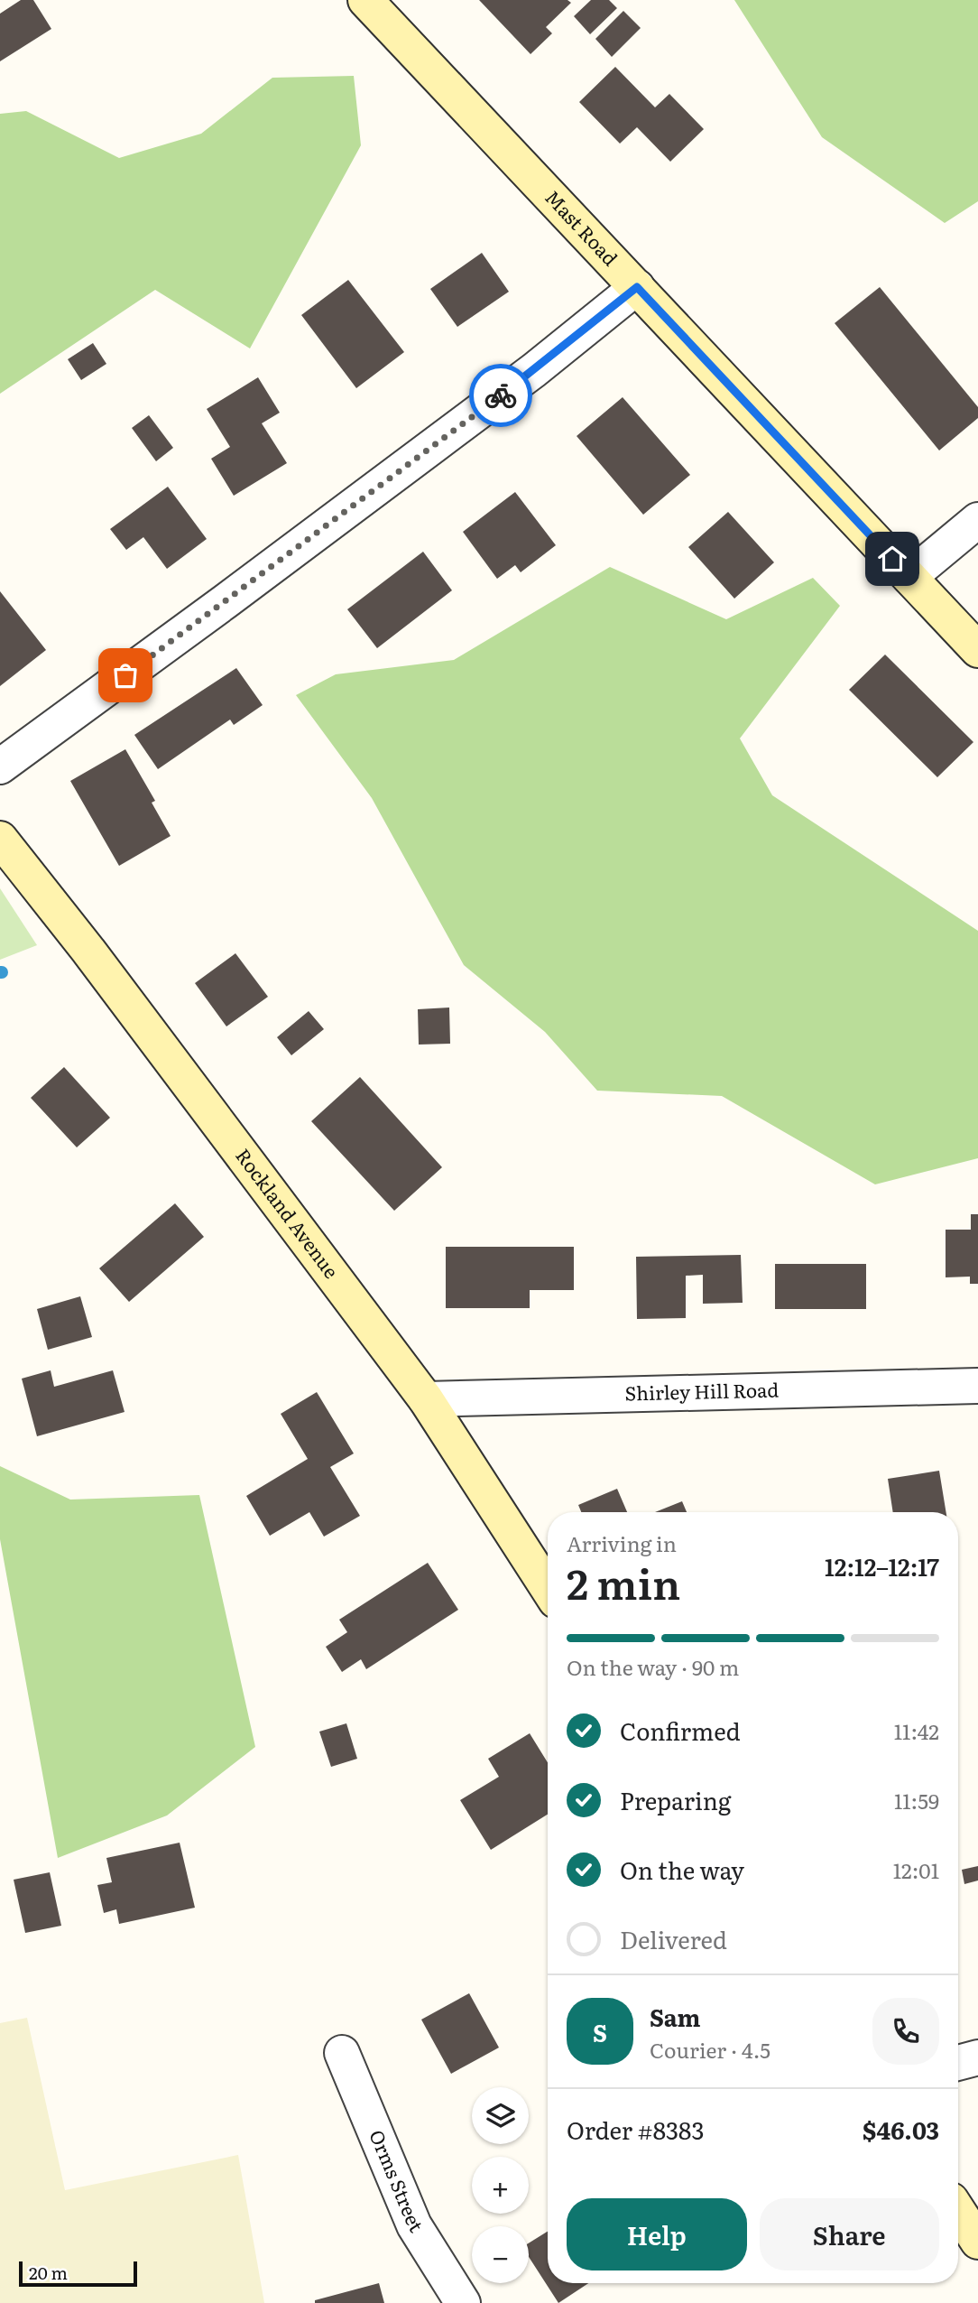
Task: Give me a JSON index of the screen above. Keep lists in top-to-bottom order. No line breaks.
{"streets":{"street":["Mast Road","Rockland Avenue","Shirley Hill Road","Orms Street"]},"crossings":[["Rockland Avenue","Shirley Hill Road"]],"scale_bar":"20 m","page":{"heading":["2 min","Arriving in","12:12–12:17"],"panel":["Sam","Courier · 4.5","Order #8383","$46.03"],"bar":"On the way · 90 m","list":[["Confirmed","11:42"],["Preparing","11:59"],["On the way","12:01"],"Delivered"],"round":"S","map_buttons":["+","−"],"buttons":["Help","Share"],"scale":"20 m"}}
